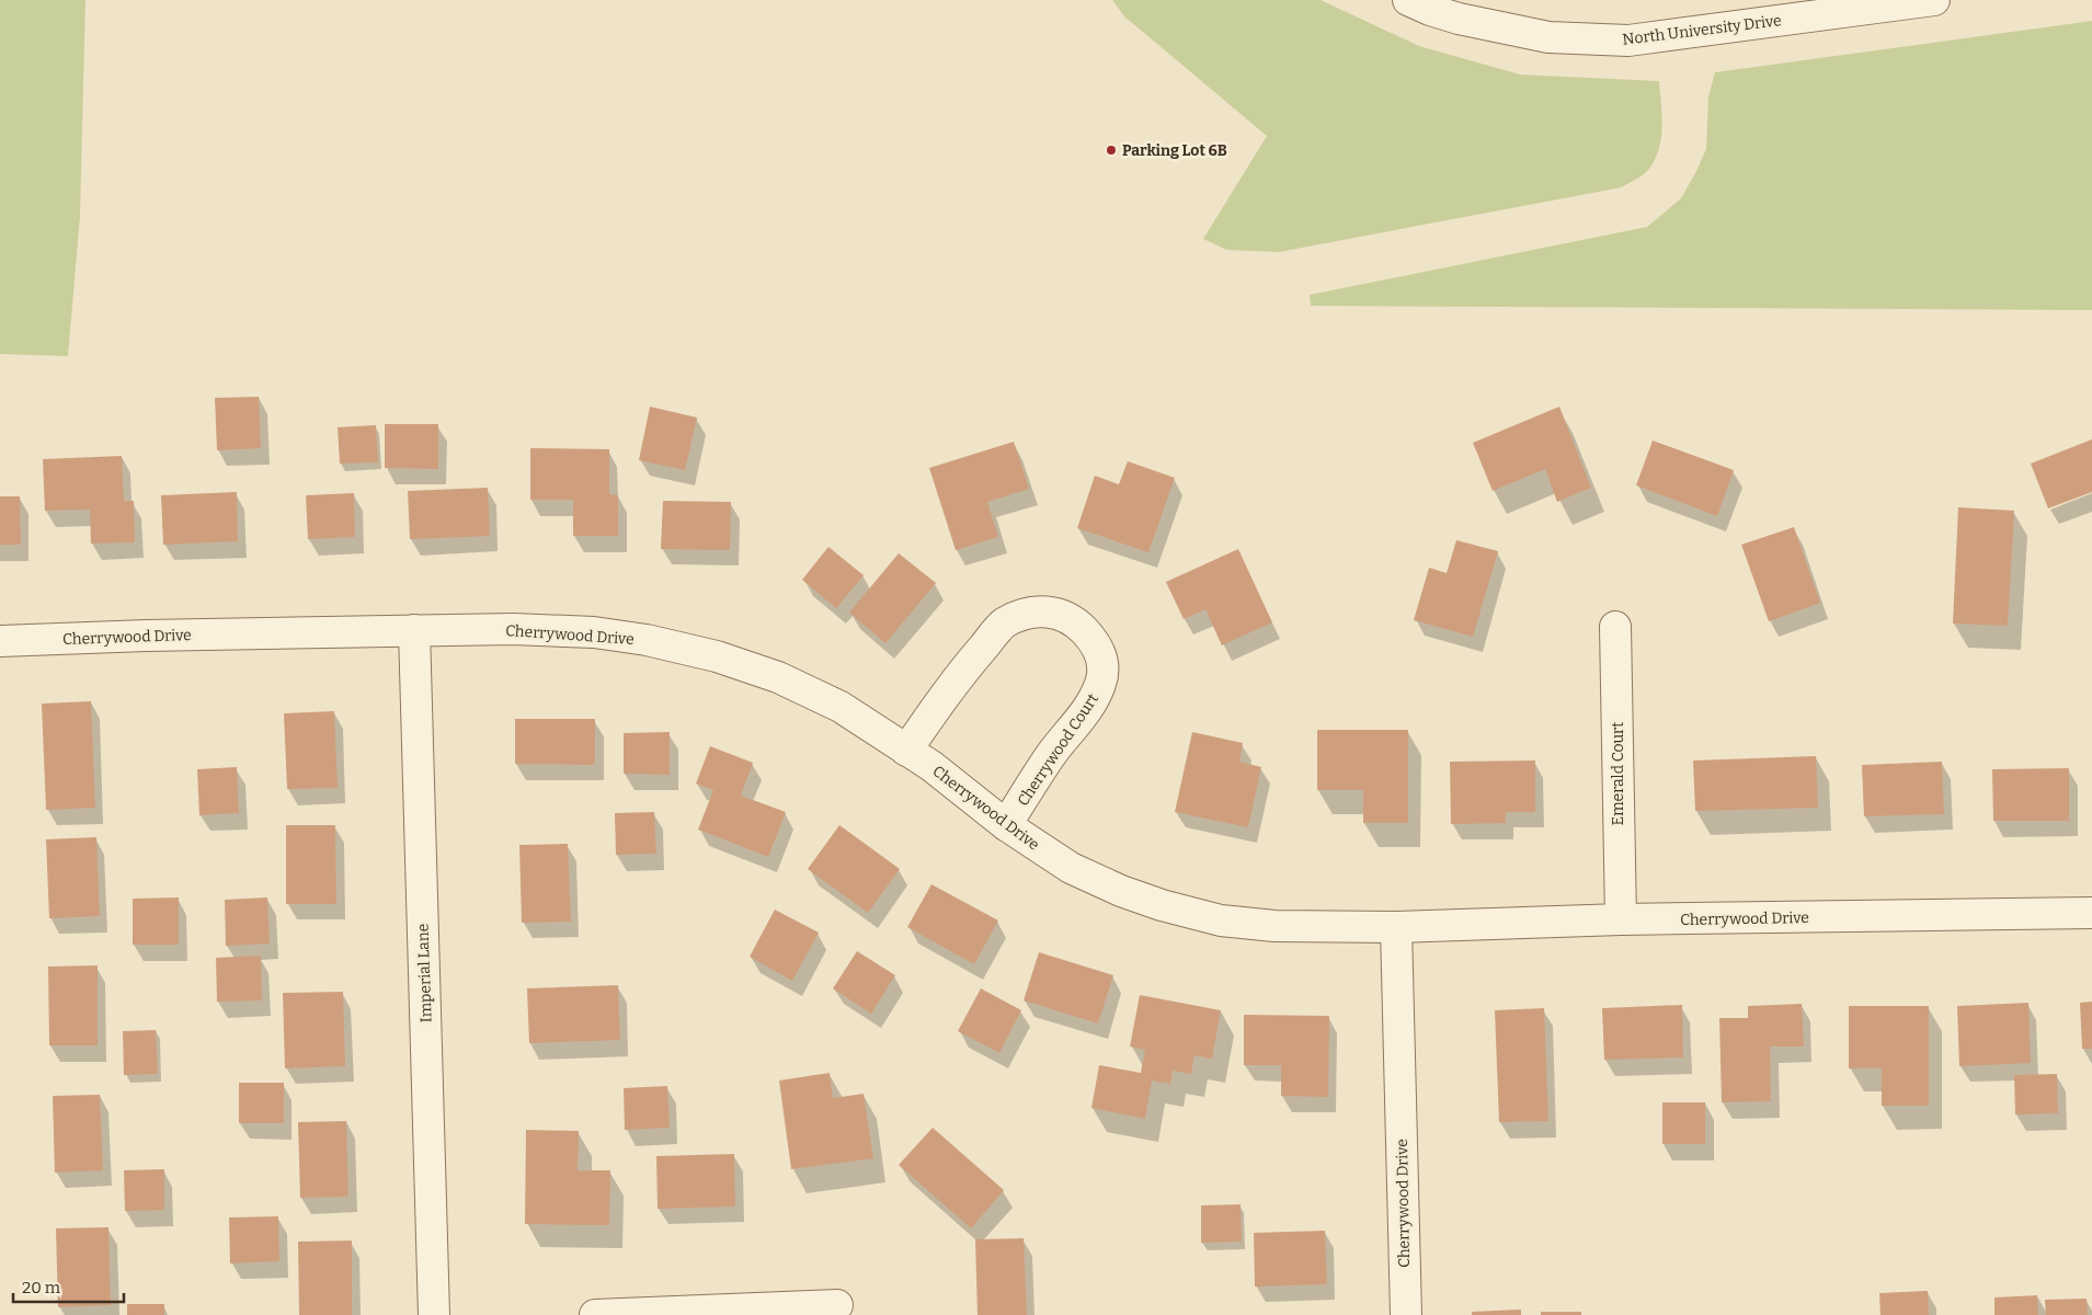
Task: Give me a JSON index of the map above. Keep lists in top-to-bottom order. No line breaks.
{"streets":{"street":["North University Drive","Cherrywood Drive","Cherrywood Court","Emerald Court","Imperial Lane"]},"crossings":[["Cherrywood Drive","Cherrywood Court"],["Cherrywood Drive","Emerald Court"],["Cherrywood Drive","Imperial Lane"]],"places":["Parking Lot 6B"],"scale_bar":"20 m"}
